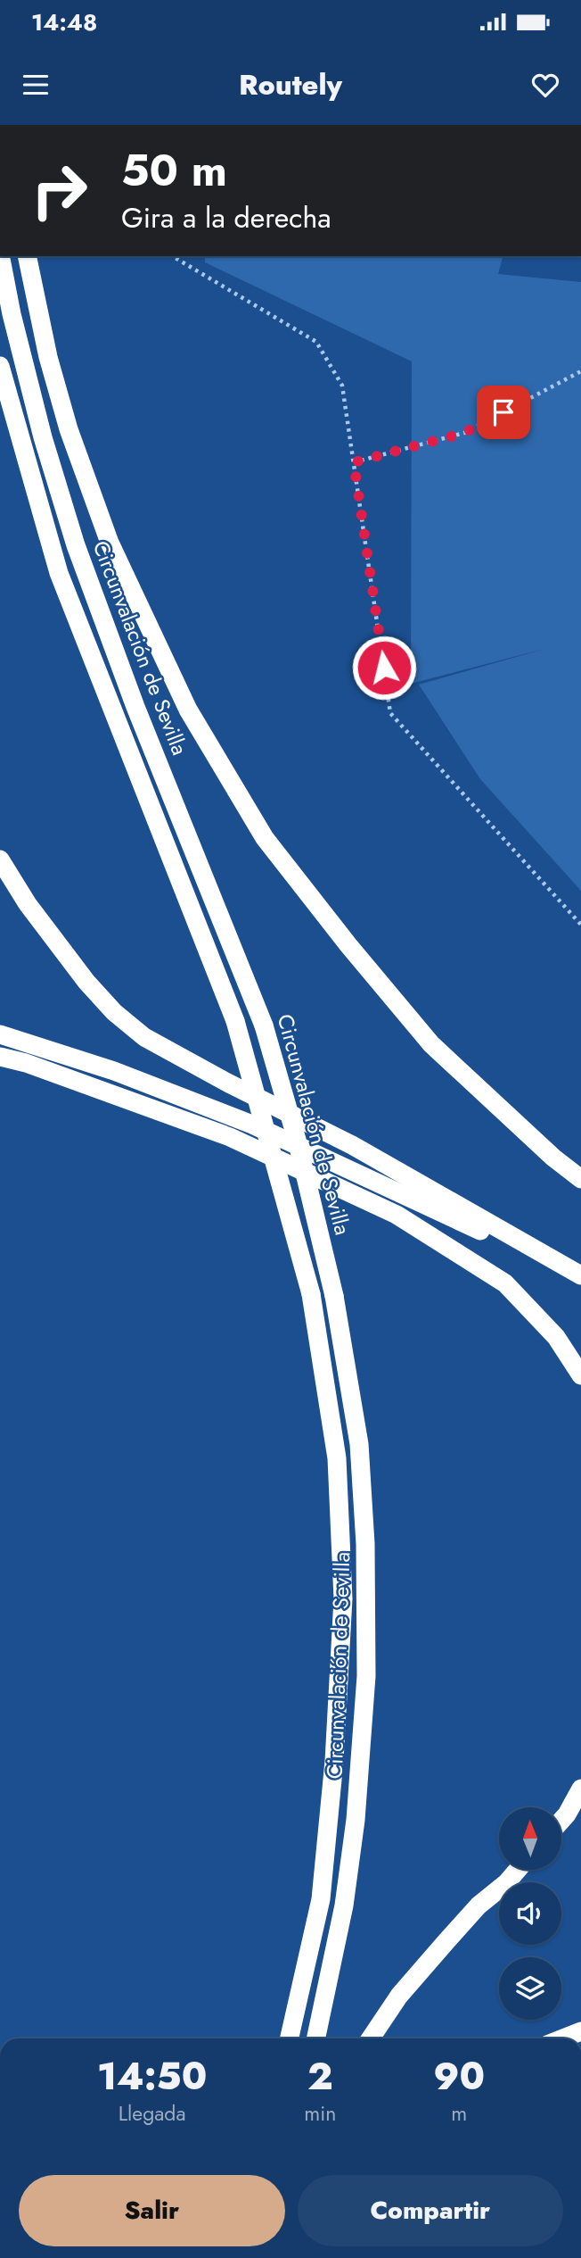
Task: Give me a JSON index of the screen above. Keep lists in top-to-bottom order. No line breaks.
{"streets":{"highway":["Circunvalación de Sevilla"]},"north":"top","page":{"status":"14:48","header":"Routely","turn":["50 m","Gira a la derecha"],"eta":["14:50","Llegada","2","min","90","m"],"buttons":["Salir","Compartir"]}}
